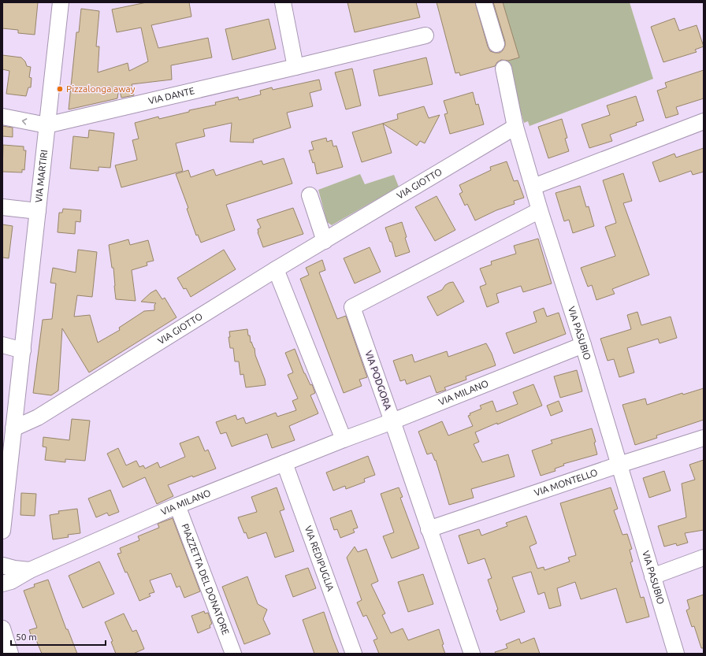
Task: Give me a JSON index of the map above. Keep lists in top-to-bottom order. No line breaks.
{"streets":{"street":["VIA DANTE","VIA MARTIRI","VIA GIOTTO","VIA PASUBIO","VIA PODGORA","VIA MILANO","VIA MONTELLO","VIA REDIPUGLIA","PIAZZETTA DEL DONATORE"]},"crossings":[["VIA DANTE","VIA MARTIRI"],["VIA MARTIRI","VIA GIOTTO"],["VIA PASUBIO","VIA PODGORA"],["VIA PASUBIO","VIA MILANO"],["VIA PASUBIO","VIA MONTELLO"],["VIA PODGORA","VIA MILANO"],["VIA PODGORA","VIA MONTELLO"],["VIA MILANO","VIA REDIPUGLIA"],["VIA MILANO","PIAZZETTA DEL DONATORE"]],"places":["Pizzalonga away"],"scale_bar":"50 m"}
